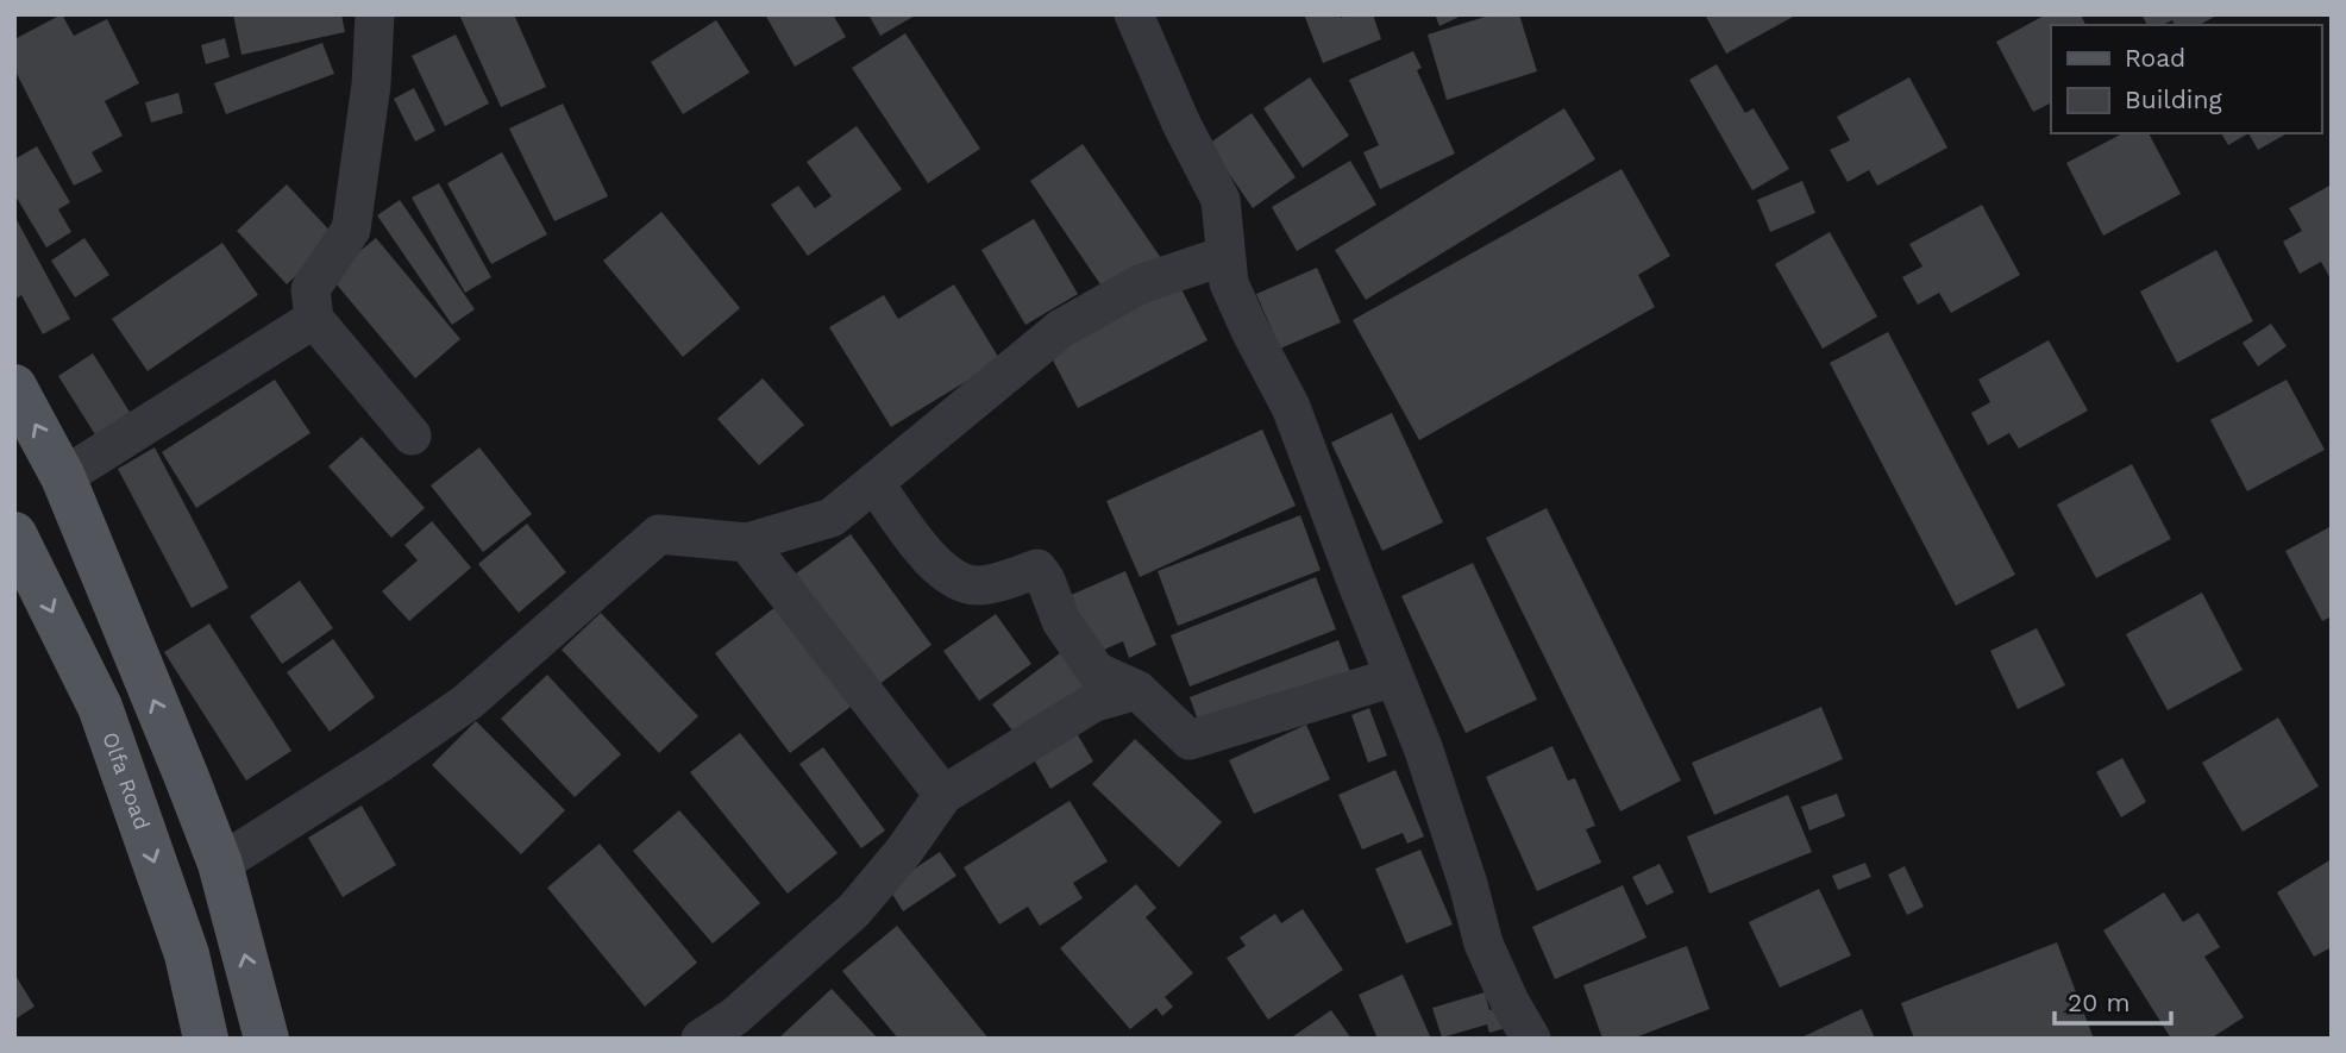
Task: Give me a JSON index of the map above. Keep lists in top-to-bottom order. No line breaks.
{"streets":{"main road":["Olfa Road"]},"legend":["Road","Building"],"scale_bar":"20 m"}
